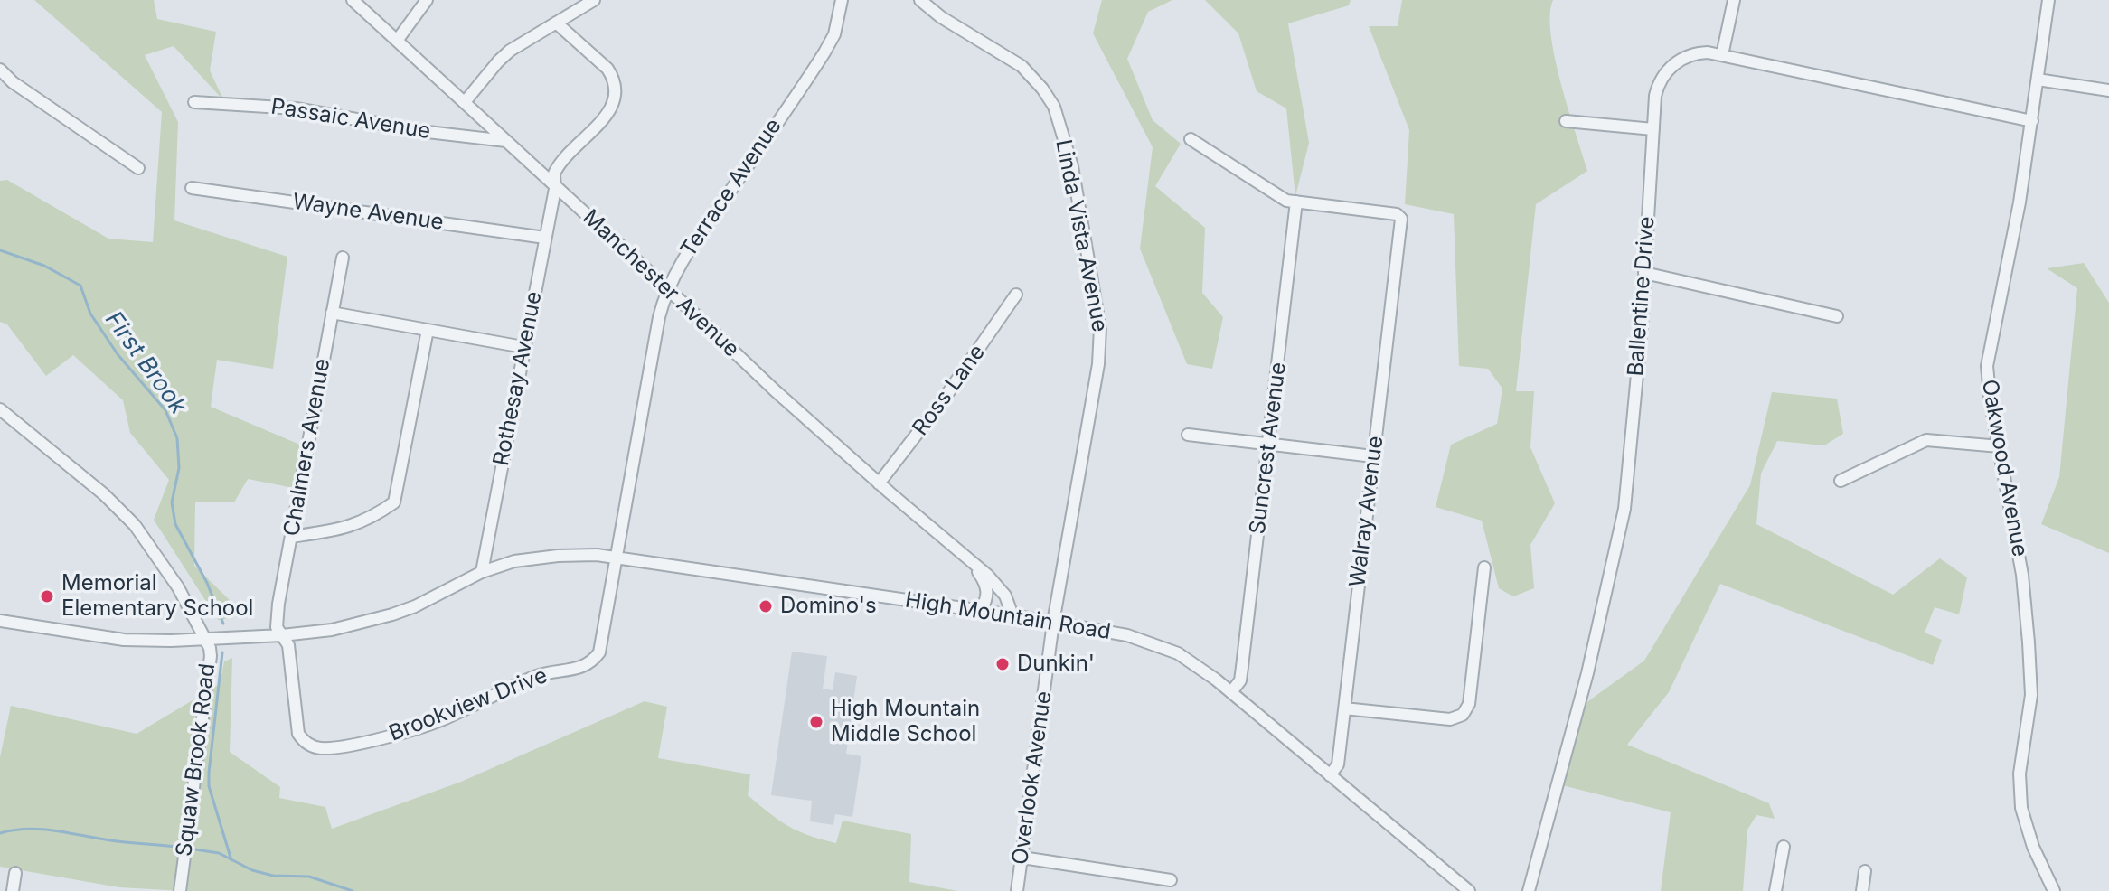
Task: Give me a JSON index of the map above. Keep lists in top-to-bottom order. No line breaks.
{"streets":{"street":["Passaic Avenue","Terrace Avenue","Wayne Avenue","Linda Vista Avenue","Manchester Avenue","Ballentine Drive","Rothesay Avenue","Ross Lane","Chalmers Avenue","Suncrest Avenue","Oakwood Avenue","Walray Avenue","High Mountain Road","Brookview Drive","Squaw Brook Road","Overlook Avenue"]},"crossings":[["Passaic Avenue","Manchester Avenue"],["Terrace Avenue","Manchester Avenue"],["Terrace Avenue","High Mountain Road"],["Terrace Avenue","Brookview Drive"],["Wayne Avenue","Rothesay Avenue"],["Linda Vista Avenue","High Mountain Road"],["Linda Vista Avenue","Overlook Avenue"],["Manchester Avenue","Rothesay Avenue"],["Manchester Avenue","Ross Lane"],["Manchester Avenue","High Mountain Road"],["Ballentine Drive","Oakwood Avenue"],["Rothesay Avenue","High Mountain Road"],["Chalmers Avenue","High Mountain Road"],["Chalmers Avenue","Brookview Drive"],["Suncrest Avenue","Walray Avenue"],["Suncrest Avenue","High Mountain Road"],["Walray Avenue","High Mountain Road"],["High Mountain Road","Brookview Drive"],["High Mountain Road","Squaw Brook Road"],["High Mountain Road","Overlook Avenue"]],"water":["First Brook"],"places":["Memorial Elementary School","Domino's","Dunkin'","High Mountain Middle School"]}
